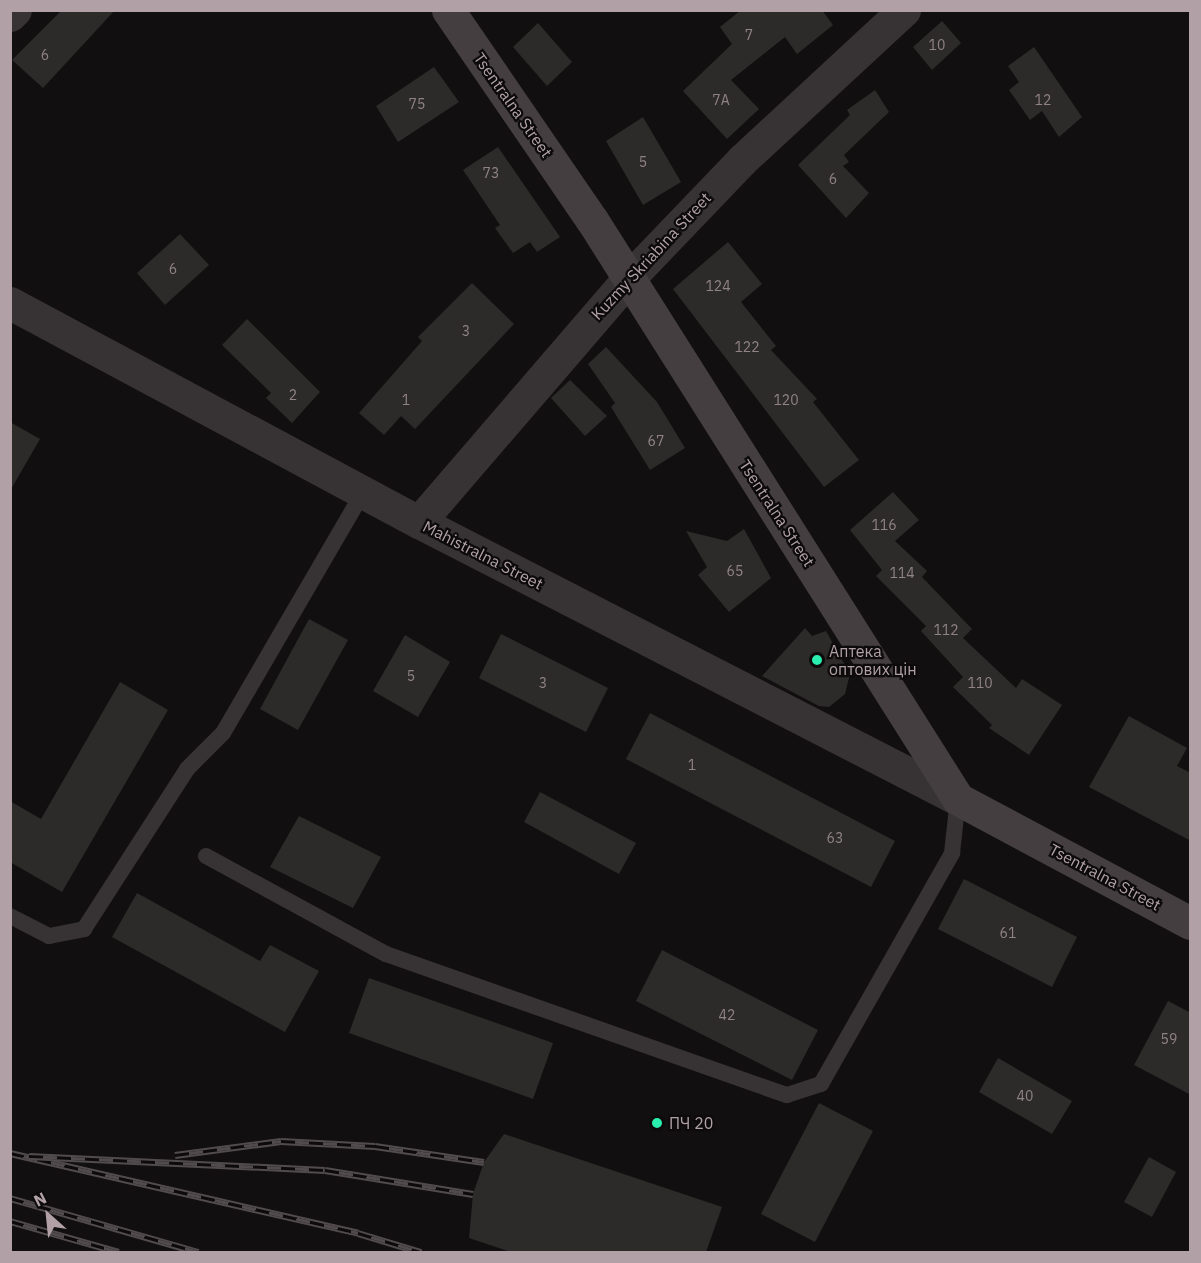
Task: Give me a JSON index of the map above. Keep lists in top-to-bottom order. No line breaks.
{"streets":{"main road":["Tsentralna Street"],"street":["Kuzmy Skriabina Street","Mahistralna Street"]},"crossings":[["Tsentralna Street","Kuzmy Skriabina Street"],["Tsentralna Street","Mahistralna Street"],["Kuzmy Skriabina Street","Mahistralna Street"]],"places":["Аптека оптових цін","ПЧ 20"],"house_numbers":["7","10","6","7А","12","75","5","73","6","6","124","3","122","2","1","120","67","116","65","114","112","5","3","110","1","63","61","42","59","40"],"north":"top left"}
